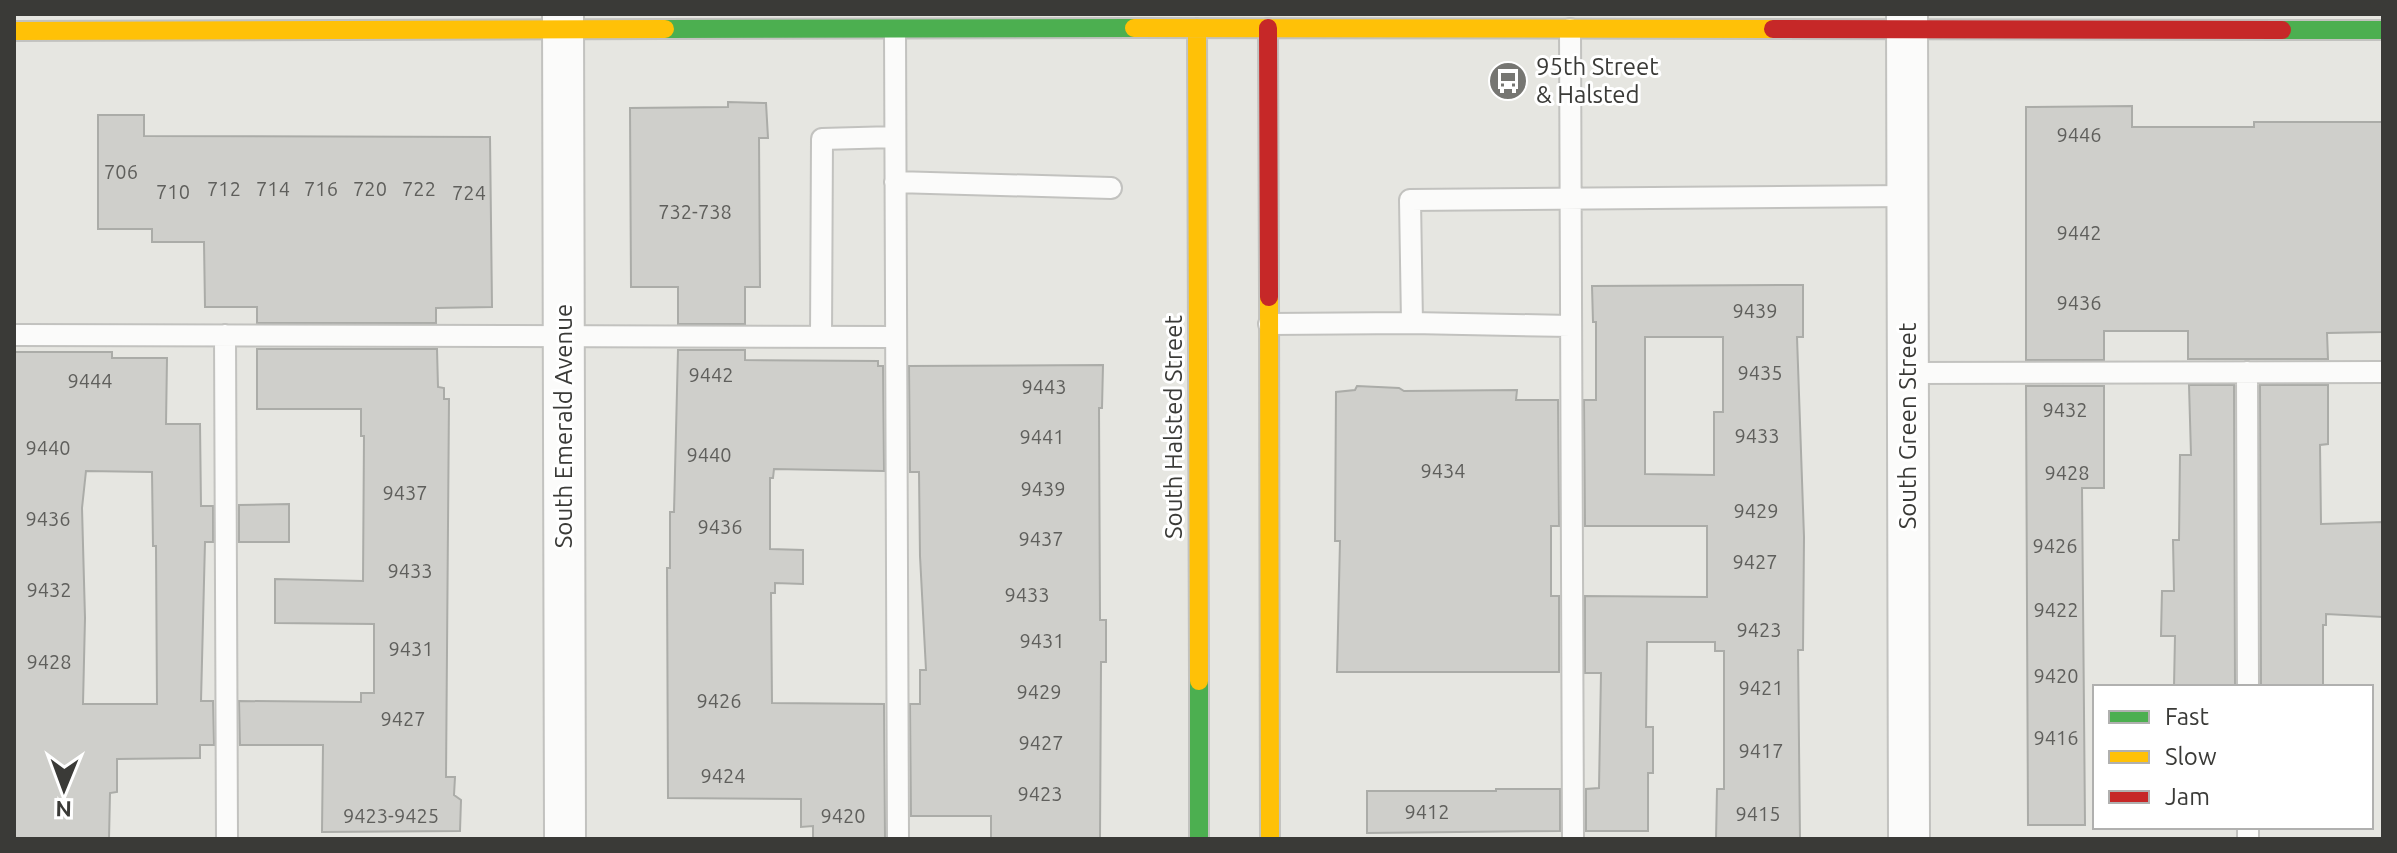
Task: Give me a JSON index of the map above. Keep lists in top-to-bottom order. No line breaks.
{"streets":{"main road":["South Halsted Street"],"street":["South Emerald Avenue","South Green Street"]},"places":{"bus stop":["95th Street & Halsted"]},"house_numbers":["9446","706","712","714","716","720","722","710","724","732-738","9442","9436","9439","9435","9442","9444","9443","9432","9433","9441","9440","9440","9434","9428","9439","9437","9429","9436","9436","9437","9426","9427","9433","9432","9433","9422","9423","9431","9431","9428","9420","9421","9429","9426","9427","9416","9427","9417","9424","9423","9412","9415","9423-9425","9420"],"legend":["Fast","Slow","Jam"],"north":"bottom"}
